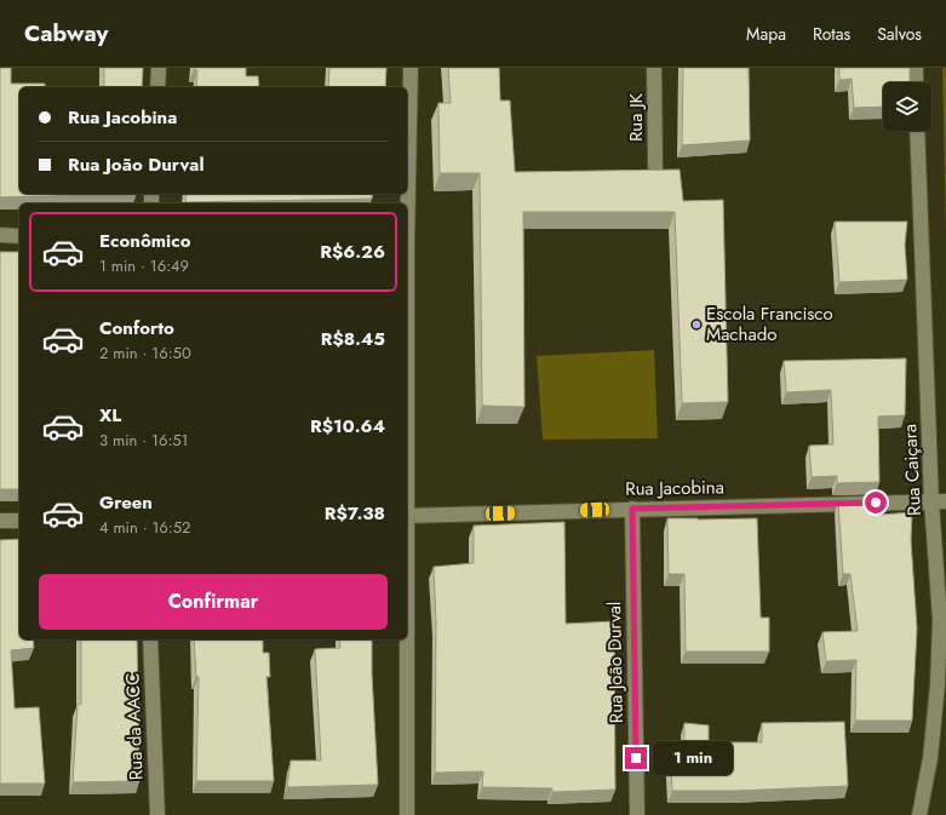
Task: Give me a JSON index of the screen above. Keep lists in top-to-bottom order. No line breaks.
{"streets":{"street":["Rua JK","Rua Caiçara","Rua Jacobina","Rua João Durval","Rua da AACC"]},"crossings":[["Rua Caiçara","Rua Jacobina"],["Rua Jacobina","Rua João Durval"]],"places":["Escola Francisco Machado"],"page":{"header":"Cabway","nav":["Mapa","Rotas","Salvos"],"banner":["Rua Jacobina","Rua João Durval"],"list":[{"name":"Econômico","note":"1 min · 16:49","value":"R$6.26"},{"name":"Conforto","note":"2 min · 16:50","value":"R$8.45"},{"name":"XL","note":"3 min · 16:51","value":"R$10.64"},{"name":"Green","note":"4 min · 16:52","value":"R$7.38"}],"buttons":"Confirmar","bubble":"1 min"}}
